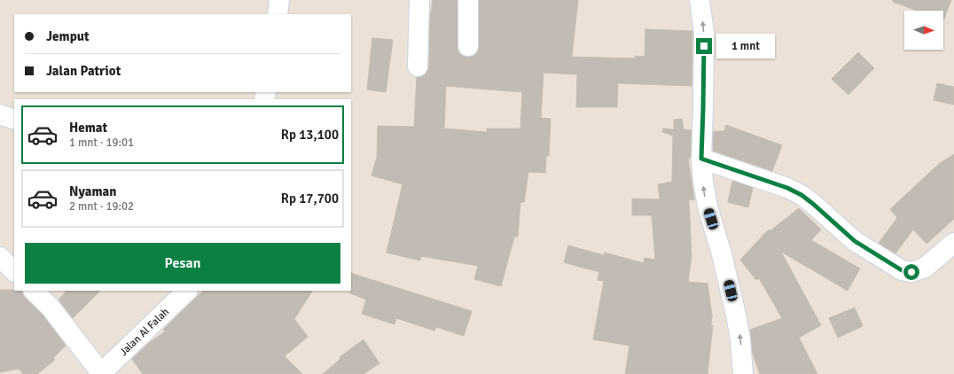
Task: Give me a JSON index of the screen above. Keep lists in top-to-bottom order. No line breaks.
{"streets":{"street":["Jalan Al Falah"]},"north":"right","page":{"banner":["Jemput","Jalan Patriot"],"bubble":"1 mnt","list":[{"name":"Hemat","note":"1 mnt · 19:01","value":"Rp 13,100"},{"name":"Nyaman","note":"2 mnt · 19:02","value":"Rp 17,700"}],"buttons":"Pesan"}}
